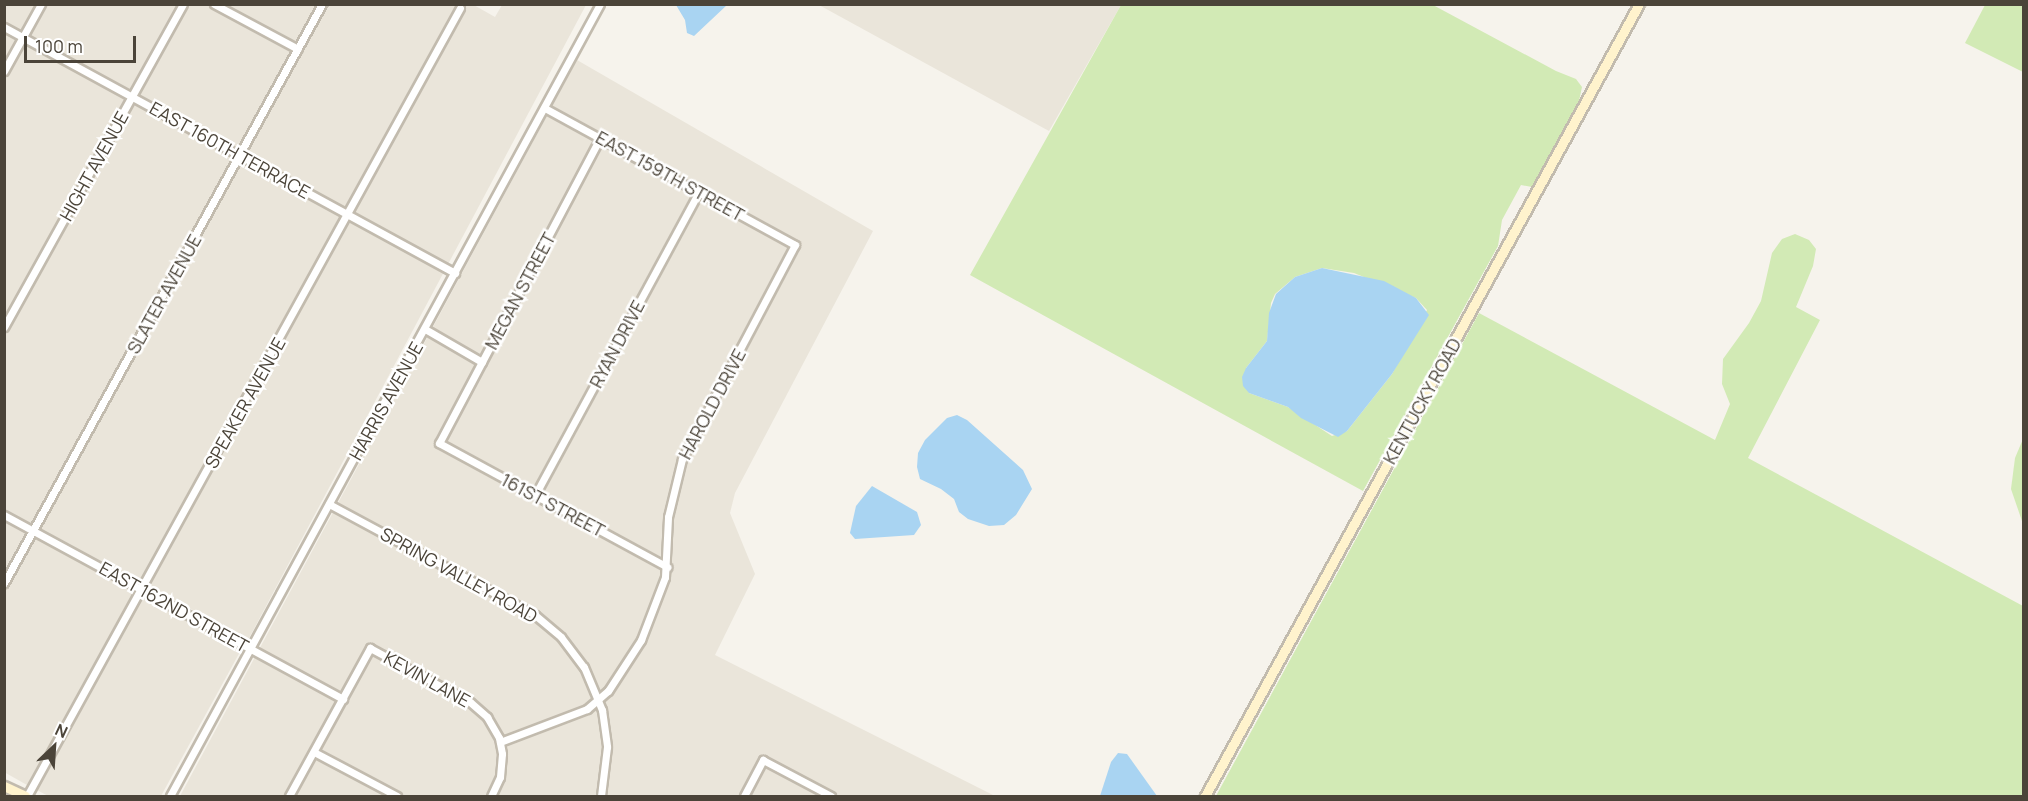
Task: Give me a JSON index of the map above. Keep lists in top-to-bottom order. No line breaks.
{"streets":{"street":["EAST 160TH TERRACE","HIGHT AVENUE","EAST 159TH STREET","MEGAN STREET","SLATER AVENUE","RYAN DRIVE","HARRIS AVENUE","KENTUCKY ROAD","SPEAKER AVENUE","HAROLD DRIVE","161ST STREET","SPRING VALLEY ROAD","EAST 162ND STREET","KEVIN LANE"]},"crossings":[["EAST 160TH TERRACE","HIGHT AVENUE"],["EAST 160TH TERRACE","SLATER AVENUE"],["EAST 160TH TERRACE","HARRIS AVENUE"],["EAST 160TH TERRACE","SPEAKER AVENUE"],["EAST 159TH STREET","MEGAN STREET"],["EAST 159TH STREET","RYAN DRIVE"],["EAST 159TH STREET","HARRIS AVENUE"],["EAST 159TH STREET","HAROLD DRIVE"],["MEGAN STREET","161ST STREET"],["SLATER AVENUE","EAST 162ND STREET"],["RYAN DRIVE","161ST STREET"],["HARRIS AVENUE","SPRING VALLEY ROAD"],["HARRIS AVENUE","EAST 162ND STREET"],["SPEAKER AVENUE","EAST 162ND STREET"],["HAROLD DRIVE","161ST STREET"],["HAROLD DRIVE","SPRING VALLEY ROAD"],["EAST 162ND STREET","KEVIN LANE"]],"scale_bar":"100 m","north":"top right"}
